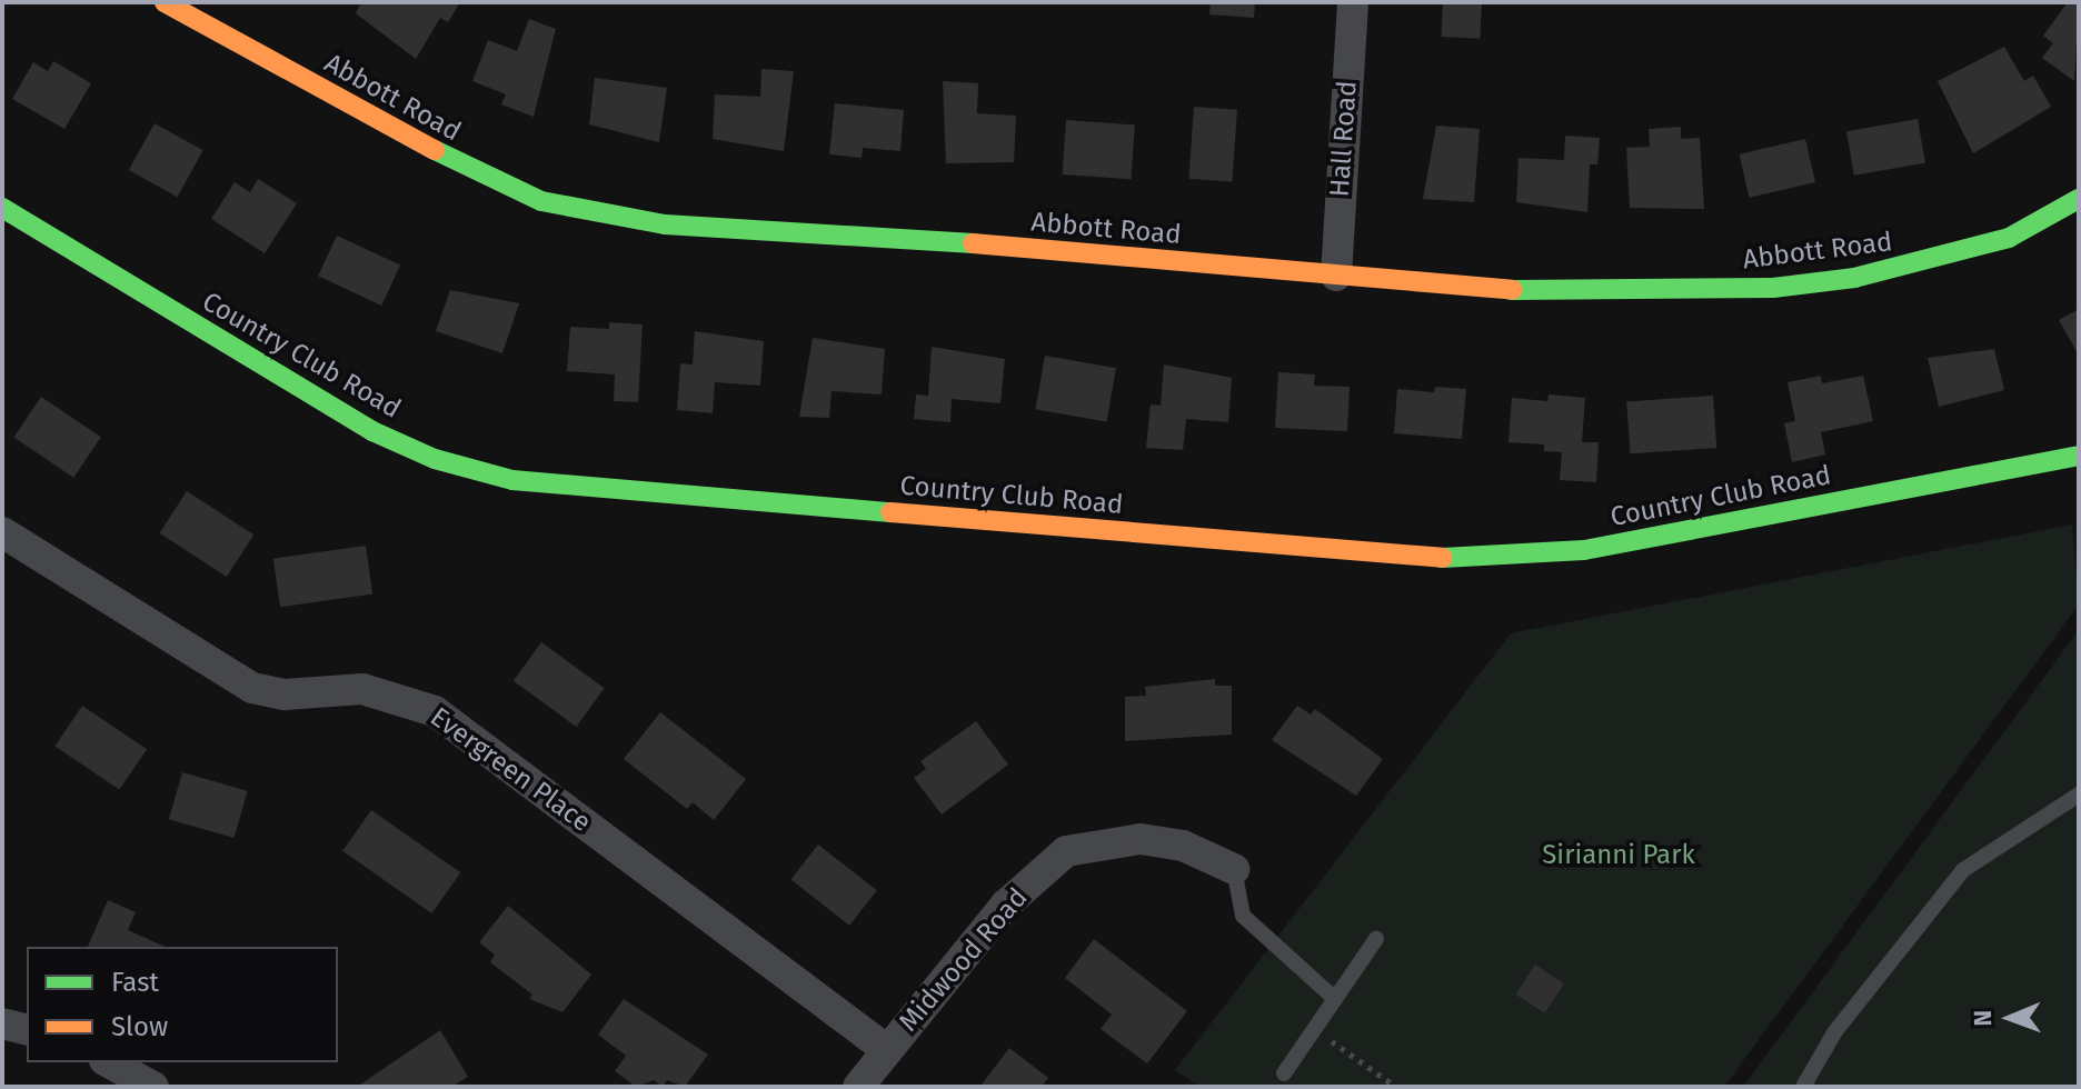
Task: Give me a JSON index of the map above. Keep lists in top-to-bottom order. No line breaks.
{"streets":{"street":["Abbott Road","Hall Road","Country Club Road","Evergreen Place","Midwood Road"]},"crossings":[["Abbott Road","Hall Road"],["Evergreen Place","Midwood Road"]],"parks":["Sirianni Park"],"legend":["Fast","Slow"],"north":"left"}
